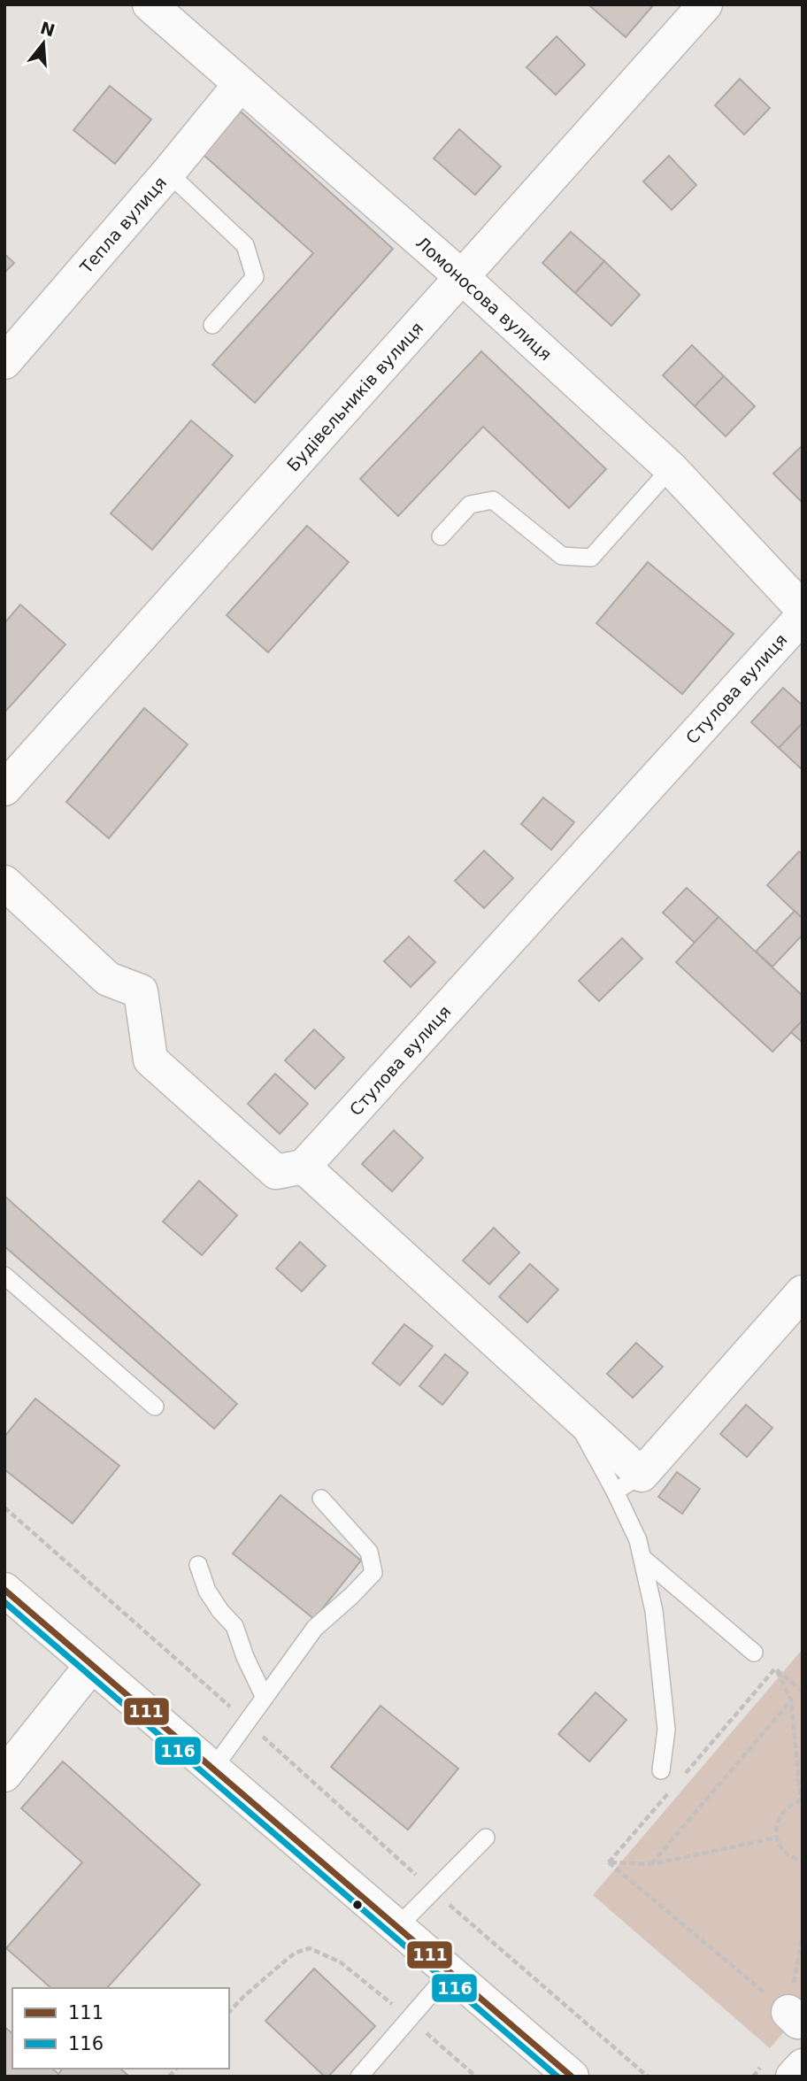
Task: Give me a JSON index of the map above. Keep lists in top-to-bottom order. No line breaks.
{"streets":{"street":["Тепла вулиця","Ломоносова вулиця","Будівельників вулиця","Стулова вулиця"]},"crossings":[["Тепла вулиця","Ломоносова вулиця"],["Ломоносова вулиця","Будівельників вулиця"]],"lines":["transit line 111","transit line 116"],"legend":["111","116"],"north":"top"}
